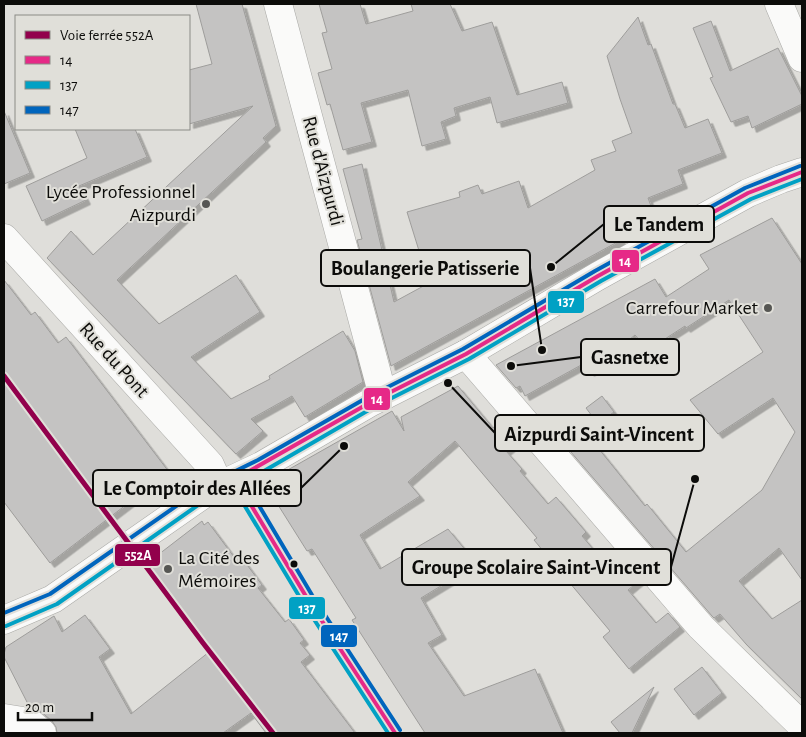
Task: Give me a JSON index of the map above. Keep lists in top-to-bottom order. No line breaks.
{"streets":{"street":["Rue d'Aïzpurdi","Rue du Pont"]},"places":["Lycée Professionnel Aizpurdi","Le Tandem","Carrefour Market","Boulangerie Patisserie","Gasnetxe","Aizpurdi Saint-Vincent","Le Comptoir des Allées","Groupe Scolaire Saint-Vincent","La Cité des Mémoires"],"lines":["transit line 147","transit line 14","transit line 137","rail line 552A"],"legend":["Voie ferrée 552A","14","137","147"],"scale_bar":"20 m"}
